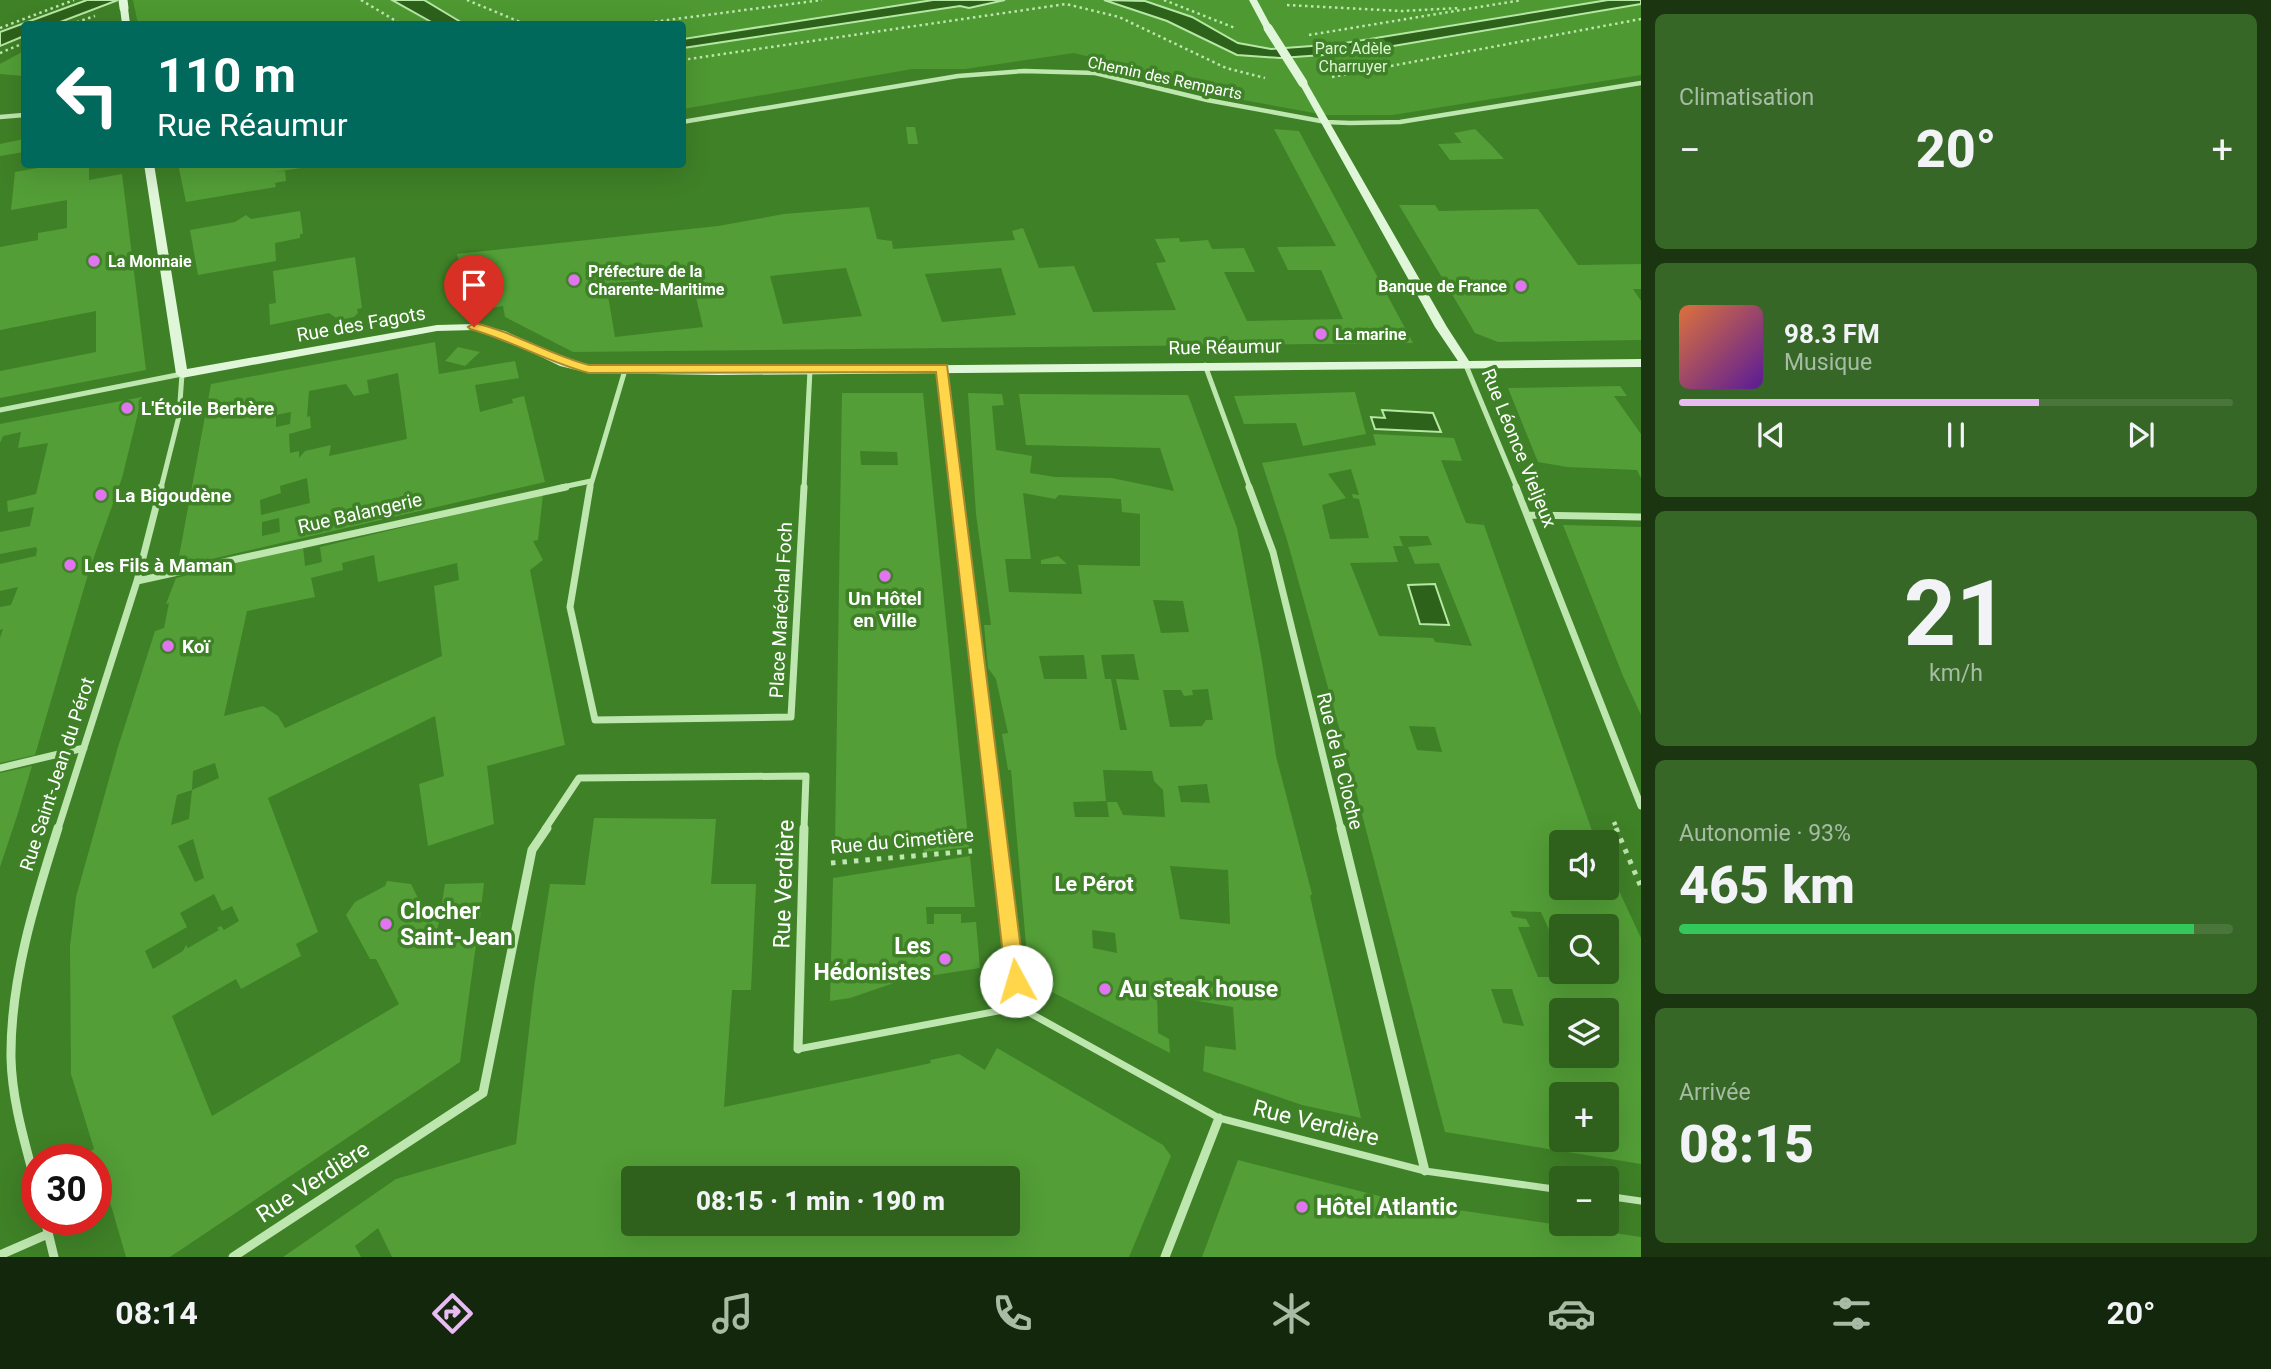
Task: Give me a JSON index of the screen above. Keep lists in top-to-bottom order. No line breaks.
{"streets":{"street":["Chemin des Remparts","Rue des Fagots","Rue Réaumur","Rue Léonce Vieljeux","Rue Balangerie","Place Maréchal Foch","Rue de la Cloche","Rue Saint-Jean du Pérot","Rue Verdière"],"path":["Rue du Cimetière"]},"crossings":[["Chemin des Remparts","Rue Léonce Vieljeux"],["Rue des Fagots","Rue Réaumur"],["Rue des Fagots","Place Maréchal Foch"],["Rue des Fagots","Rue Saint-Jean du Pérot"],["Rue Réaumur","Rue Léonce Vieljeux"],["Rue Réaumur","Place Maréchal Foch"],["Rue Réaumur","Rue de la Cloche"],["Rue Balangerie","Place Maréchal Foch"],["Rue Balangerie","Rue Saint-Jean du Pérot"],["Rue de la Cloche","Rue Verdière"],["Rue du Cimetière","Rue Verdière"]],"districts":["Le Pérot"],"parks":["Parc Adèle Charruyer"],"places":["La Monnaie","Préfecture de la Charente-Maritime","Banque de France","La marine","L'Étoile Berbère","La Bigoudène","Les Fils à Maman","Un Hôtel en Ville","Koï","Clocher Saint-Jean","Les Hédonistes","Au steak house","Hôtel Atlantic"],"page":{"tile":["Climatisation",["21","km/h"],["Autonomie · 93%","465 km"],["Arrivée","08:15"]],"turn":["110 m","Rue Réaumur"],"heat":["−","20°","+"],"song":["98.3 FM","Musique"],"map_buttons":["+","−"],"limit":"30","trip":"08:15 · 1 min · 190 m","tabs":["08:14","20°"]}}
